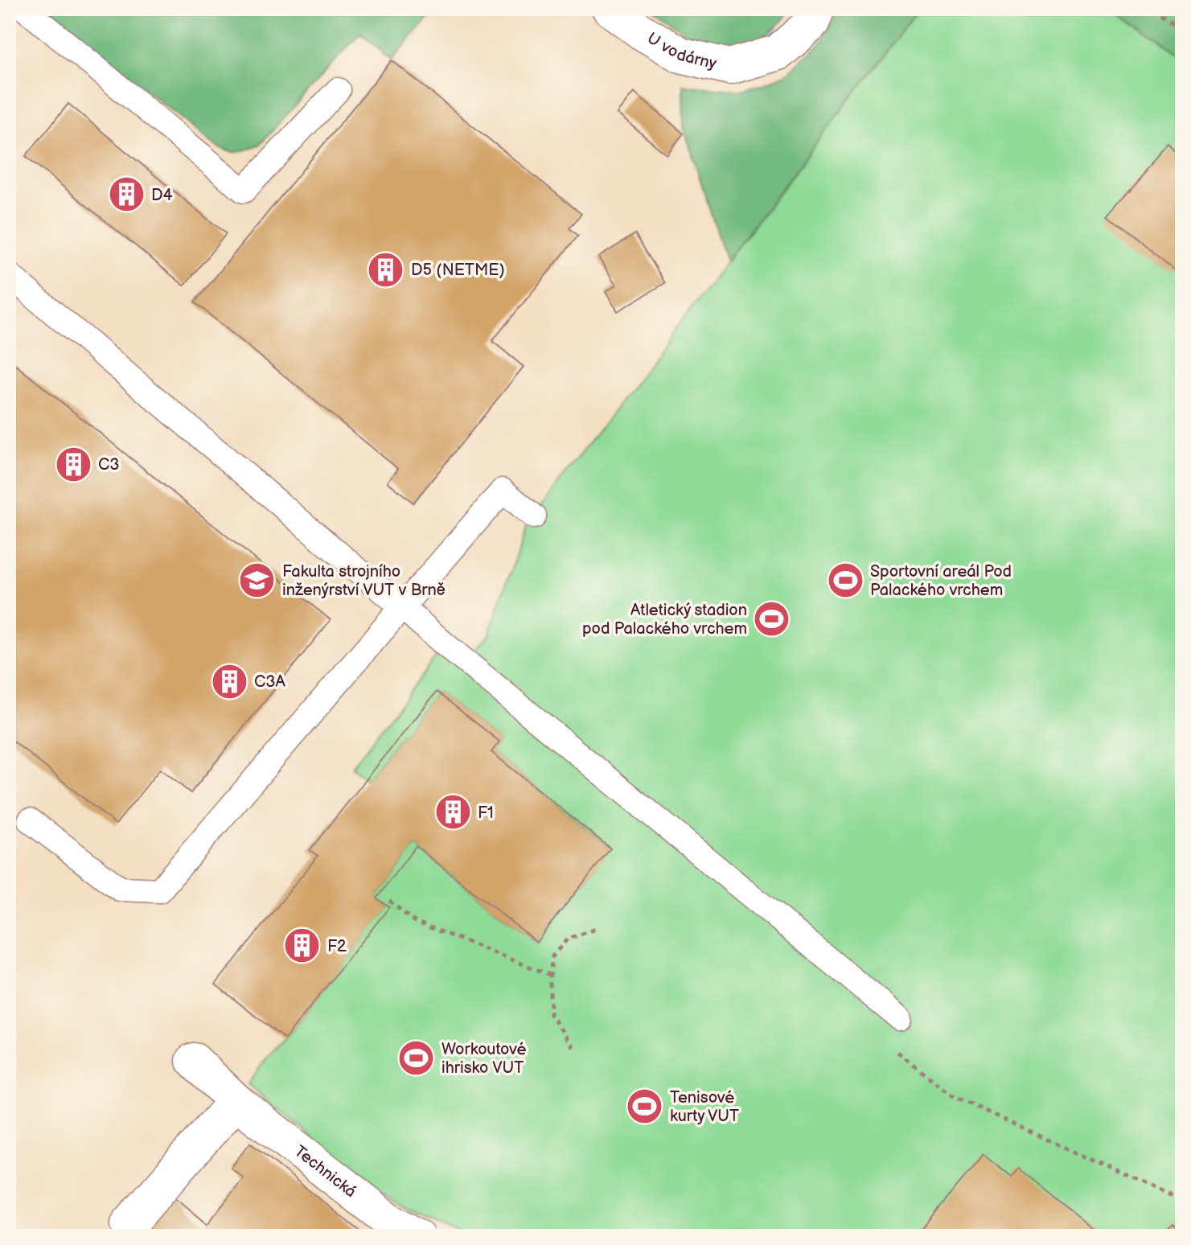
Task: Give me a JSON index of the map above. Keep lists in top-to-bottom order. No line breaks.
{"streets":{"street":["U vodárny","Technická"]},"places":{"building":["D4","D5 (NETME)","C3","C3A","F1","F2"],"school or university":["Fakulta strojního inženýrství VUT v Brně"],"sports":["Sportovní areál Pod Palackého vrchem","Atletický stadion pod Palackého vrchem","Workoutové ihrisko VUT","Tenisové kurty VUT"]}}
